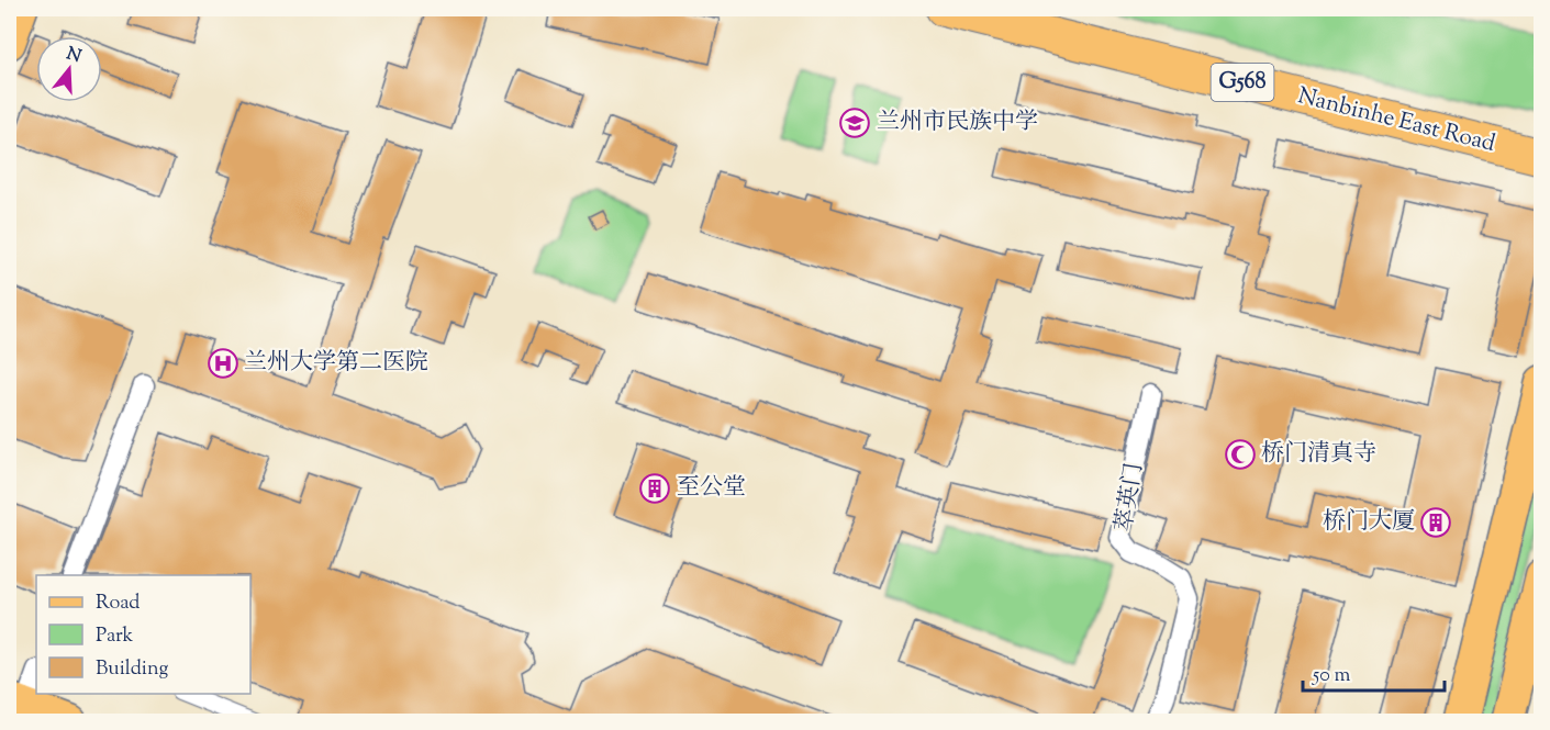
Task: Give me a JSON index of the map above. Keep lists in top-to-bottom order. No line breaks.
{"streets":{"highway":["G568","Nanbinhe East Road"],"street":["萃英门"]},"places":{"school or university":["兰州市民族中学"],"hospital":["兰州大学第二医院"],"mosque":["桥门清真寺"],"building":["至公堂","桥门大厦"]},"legend":["Road","Park","Building"],"scale_bar":"50 m","north":"top"}
